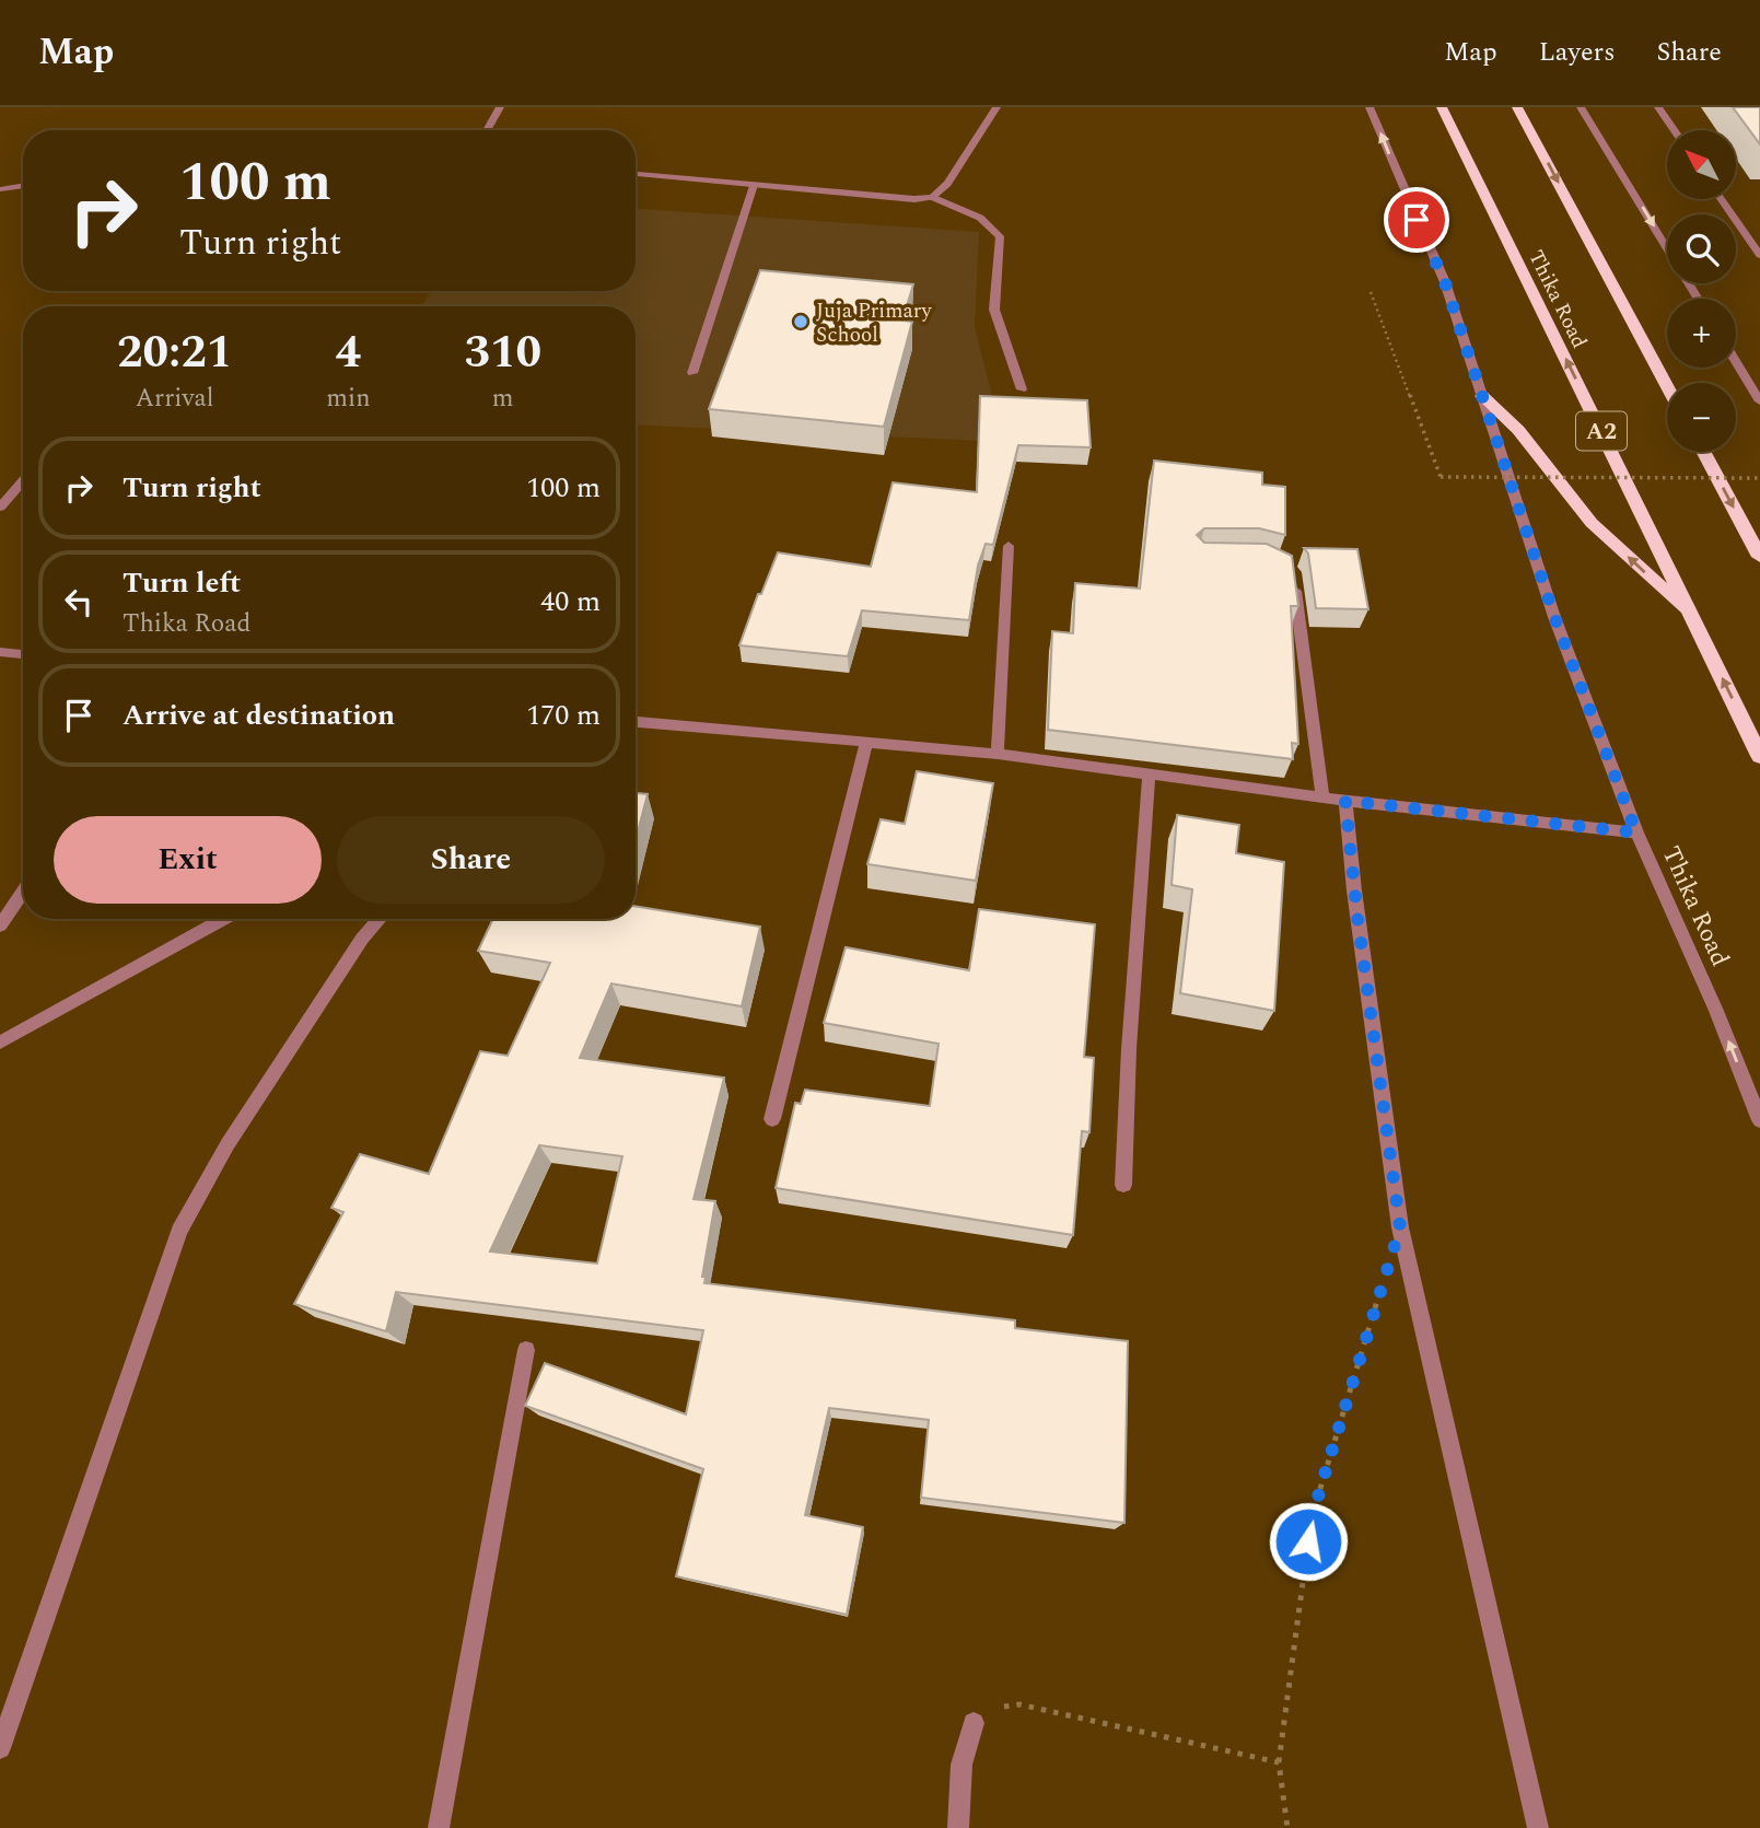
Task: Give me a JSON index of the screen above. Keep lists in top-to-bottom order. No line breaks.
{"streets":{"highway":["Thika Road","A2"]},"places":["Juja Primary School"],"north":"top left","page":{"header":"Map","nav":["Map","Layers","Share"],"map_buttons":["+","−"],"turn":["100 m","Turn right"],"eta":["20:21","Arrival","4","min","310","m"],"list":[{"name":"Turn right","value":"100 m"},{"name":"Turn left","note":"Thika Road","value":"40 m"},{"name":"Arrive at destination","value":"170 m"}],"buttons":["Exit","Share"]}}
